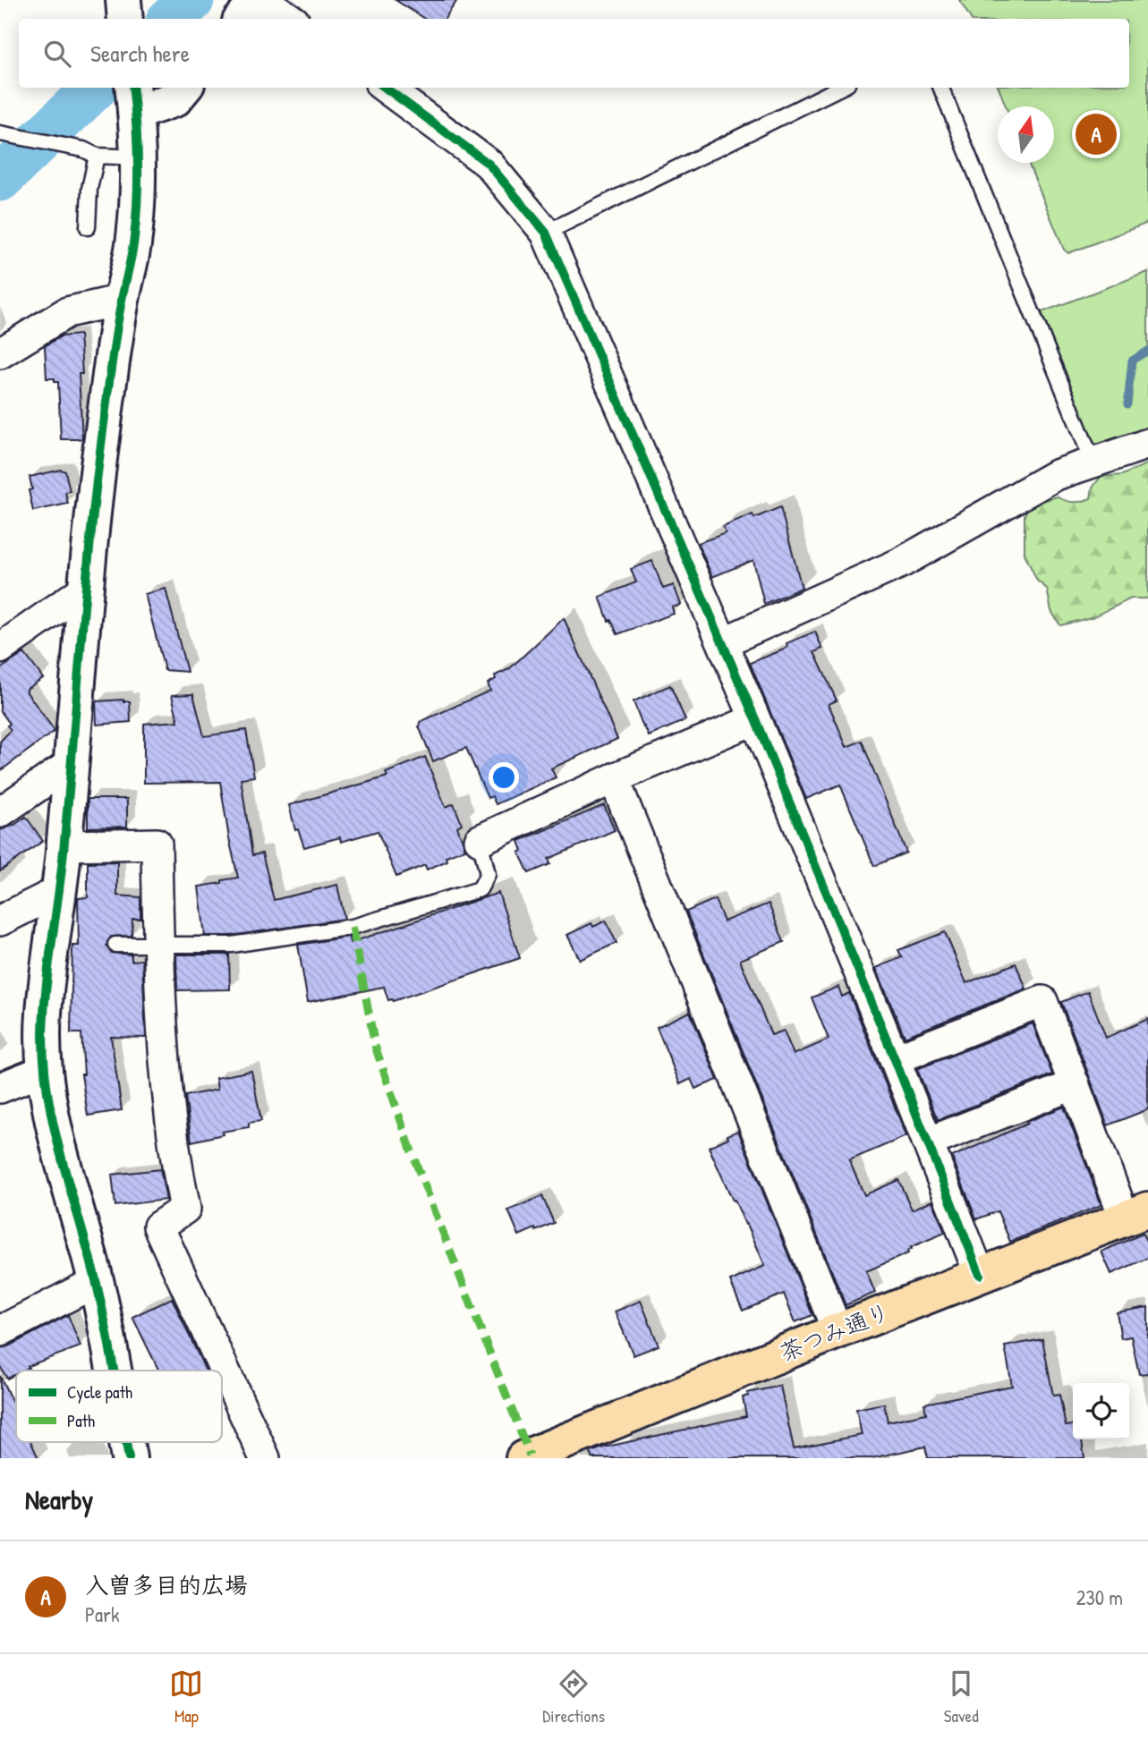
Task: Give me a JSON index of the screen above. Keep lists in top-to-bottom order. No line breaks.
{"streets":{"main road":["茶つみ通り"]},"legend":["Cycle path","Path"],"north":"top","page":{"search":"Search here","pins":"A","heading":"Nearby","list":[{"mark":"A","name":"入曽多目的広場","note":"Park","value":"230 m"}],"nav":["Map","Directions","Saved"]}}
